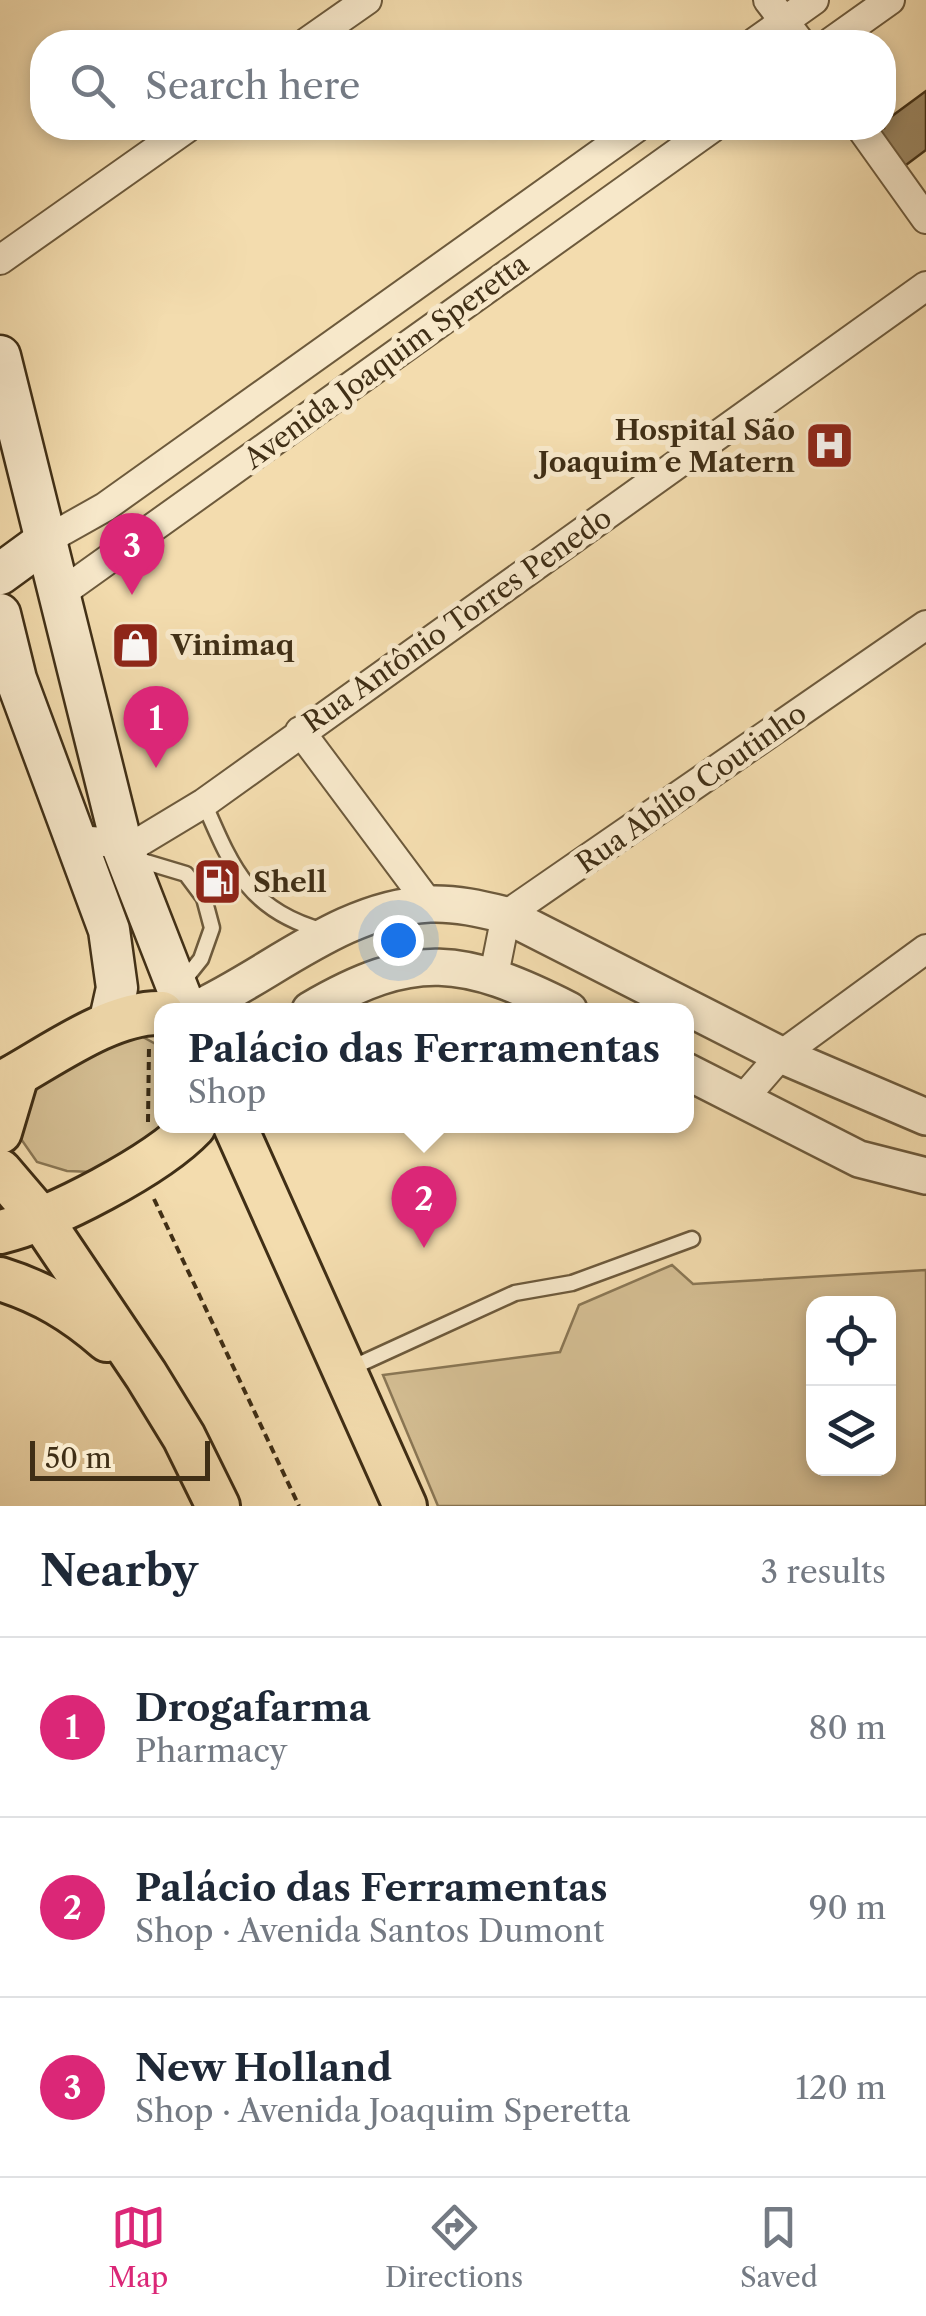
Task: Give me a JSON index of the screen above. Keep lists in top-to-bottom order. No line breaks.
{"streets":{"street":["Avenida Joaquim Speretta","Rua Antônio Torres Penedo","Rua Abílio Coutinho"]},"places":{"hospital":["Hospital São Joaquim e Matern"],"shop":["Vinimaq"],"fuel station":["Shell"]},"scale_bar":"50 m","page":{"search":"Search here","pins":["3","1","2"],"popup":["Palácio das Ferramentas","Shop"],"scale":"50 m","heading":["Nearby","3 results"],"list":[{"mark":"1","name":"Drogafarma","note":"Pharmacy","value":"80 m"},{"mark":"2","name":"Palácio das Ferramentas","note":"Shop · Avenida Santos Dumont","value":"90 m"},{"mark":"3","name":"New Holland","note":"Shop · Avenida Joaquim Speretta","value":"120 m"}],"nav":["Map","Directions","Saved"]}}
